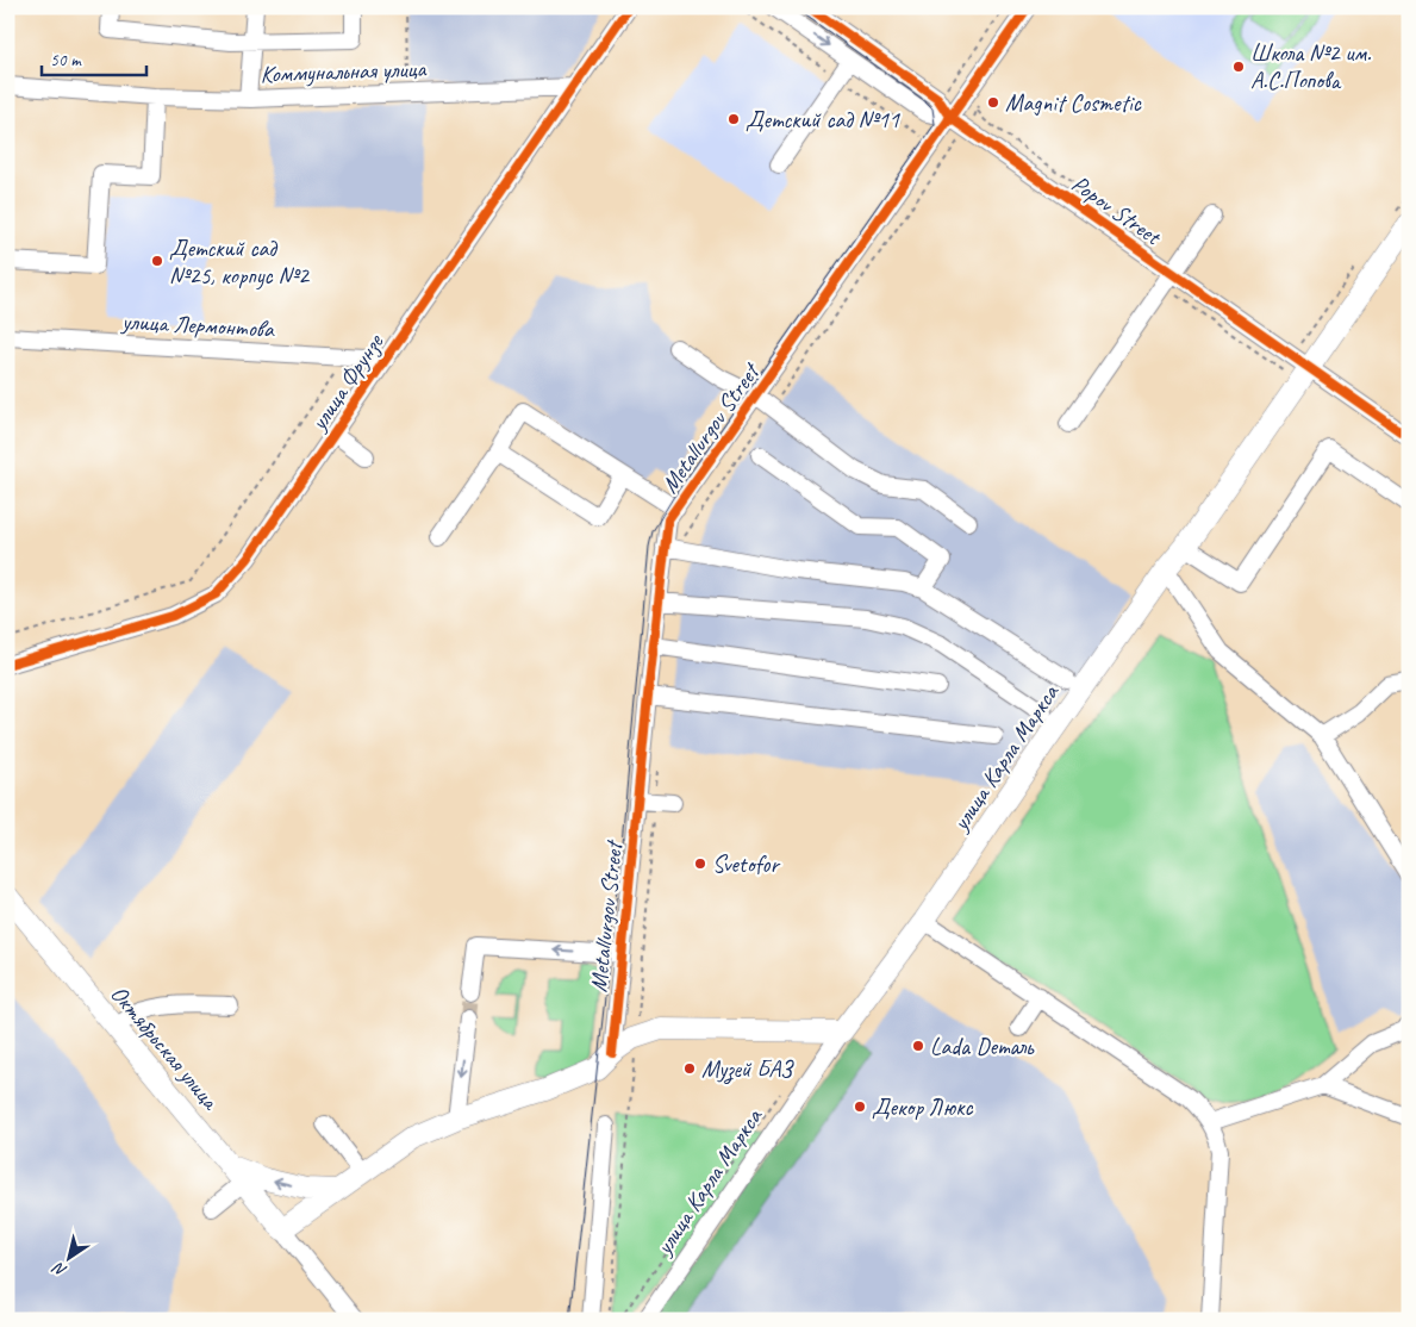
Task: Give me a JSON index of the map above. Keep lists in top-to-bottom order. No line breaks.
{"streets":{"main road":["улица Карла Маркса","Октябрьская улица"],"street":["Коммунальная улица","Popov Street","улица Лермонтова","улица Фрунзе","Metallurgov Street"]},"crossings":[["Коммунальная улица","улица Фрунзе"],["Popov Street","Metallurgov Street"],["Popov Street","улица Карла Маркса"],["улица Лермонтова","улица Фрунзе"]],"places":["Школа №2 им. А.С.Попова","Magnit Cosmetic","Детский сад №11","Детский сад №25, корпус №2","Svetofor","Lada Dеталь","Музей БАЗ","Декор Люкс"],"scale_bar":"50 m","north":"bottom left"}
